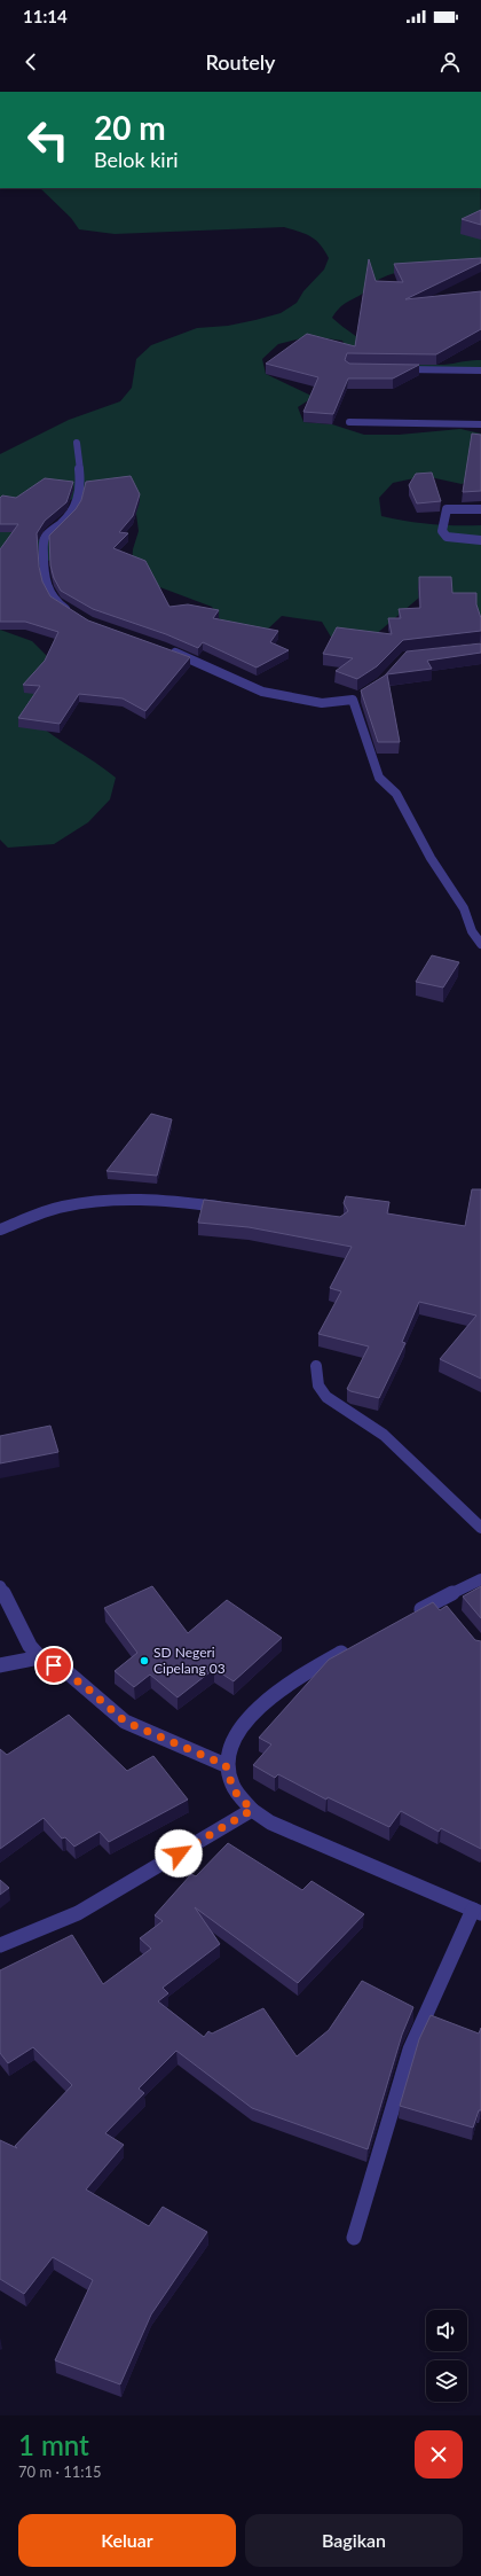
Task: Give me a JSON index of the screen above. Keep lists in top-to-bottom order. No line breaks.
{"places":["SD Negeri Cipelang 03"],"page":{"status":"11:14","header":"Routely","turn":["20 m","Belok kiri"],"heading":["1 mnt","70 m · 11:15"],"buttons":["Keluar","Bagikan"]}}
